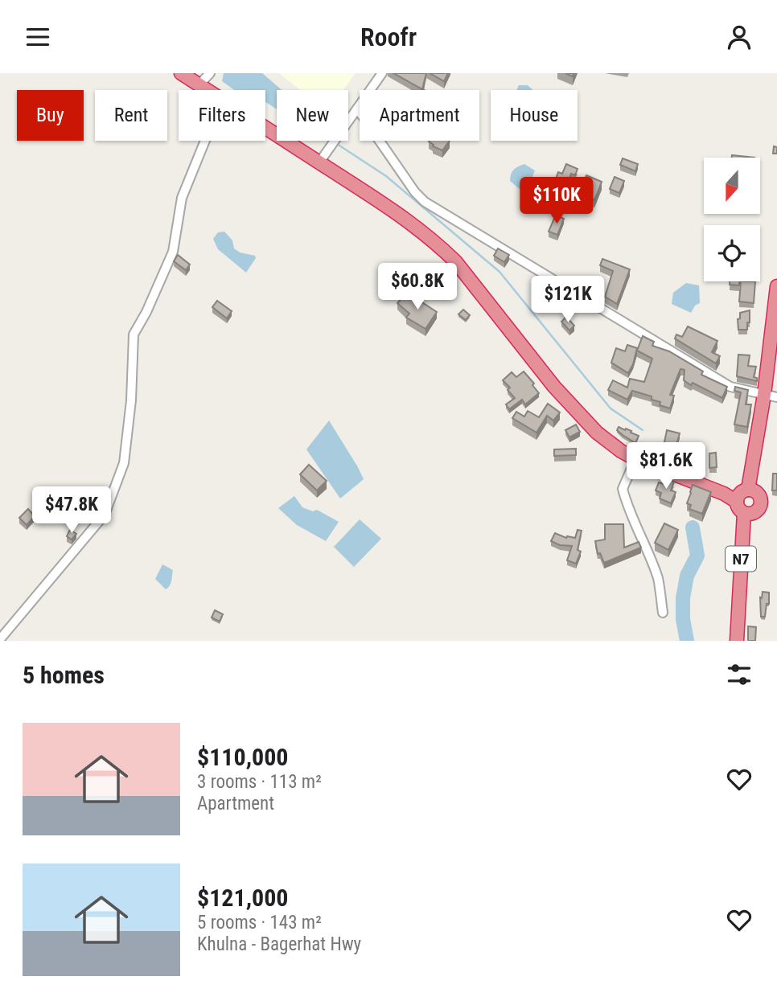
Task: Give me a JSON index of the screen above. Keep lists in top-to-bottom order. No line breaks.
{"streets":{"highway":["N7"]},"north":"bottom","page":{"header":"Roofr","chip":["Buy","Rent","Filters","New","Apartment","House"],"price":["$110K","$60.8K","$121K","$81.6K","$47.8K"],"heading":"5 homes","list":[{"name":"$110,000","note":"3 rooms · 113 m² · Apartment"},{"name":"$121,000","note":"5 rooms · 143 m² · Khulna - Bagerhat Hwy"}]}}
